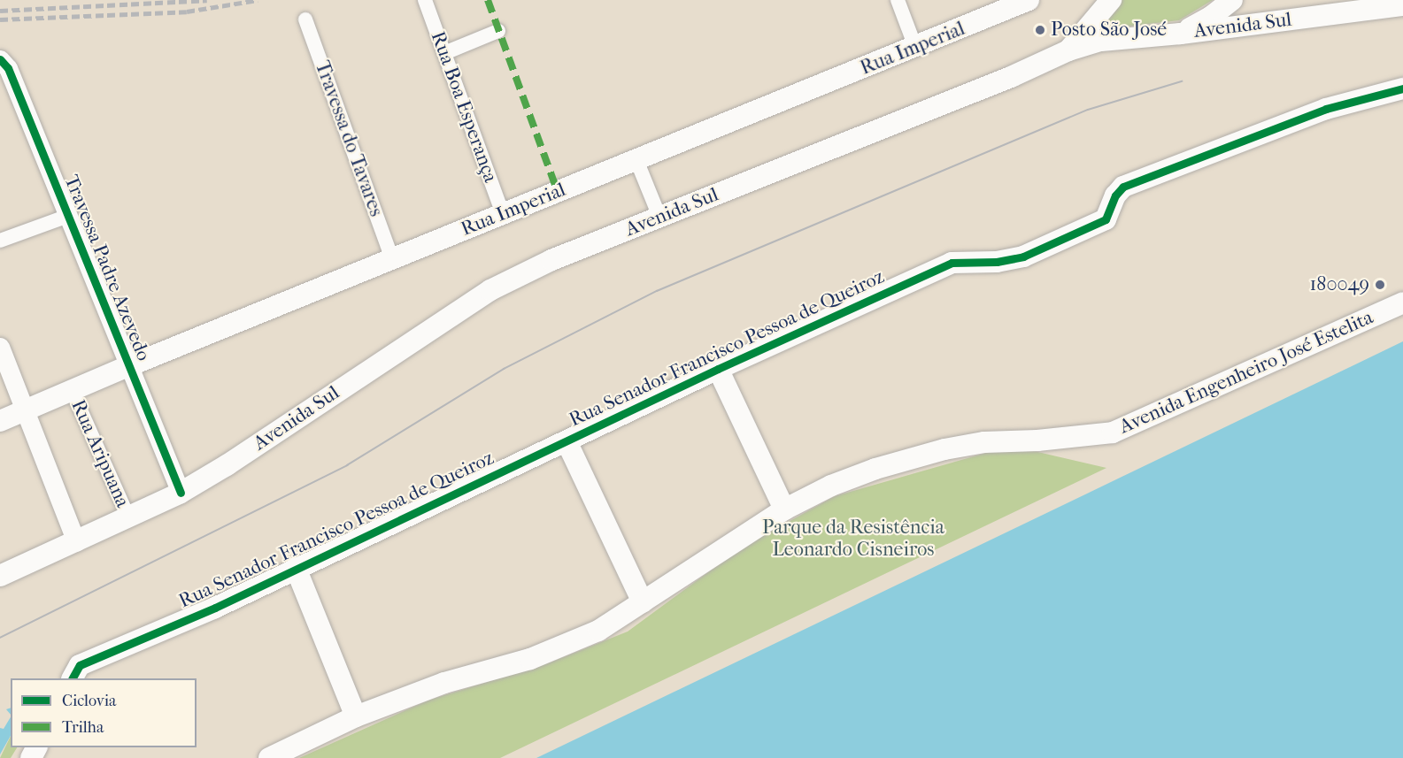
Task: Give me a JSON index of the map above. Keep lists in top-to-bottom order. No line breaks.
{"streets":{"main road":["Avenida Sul","Rua Imperial","Rua Senador Francisco Pessoa de Queiroz","Avenida Engenheiro José Estelita"],"street":["Rua Boa Esperança","Travessa do Tavares","Travessa Padre Azevedo","Rua Aripuana"]},"crossings":[["Avenida Sul","Travessa Padre Azevedo"],["Avenida Sul","Rua Aripuana"],["Rua Imperial","Rua Boa Esperança"],["Rua Imperial","Travessa do Tavares"],["Rua Imperial","Travessa Padre Azevedo"],["Rua Imperial","Rua Aripuana"]],"parks":["Parque da Resistência Leonardo Cisneiros"],"places":["Posto São José","180049"],"legend":["Ciclovia","Trilha"]}
